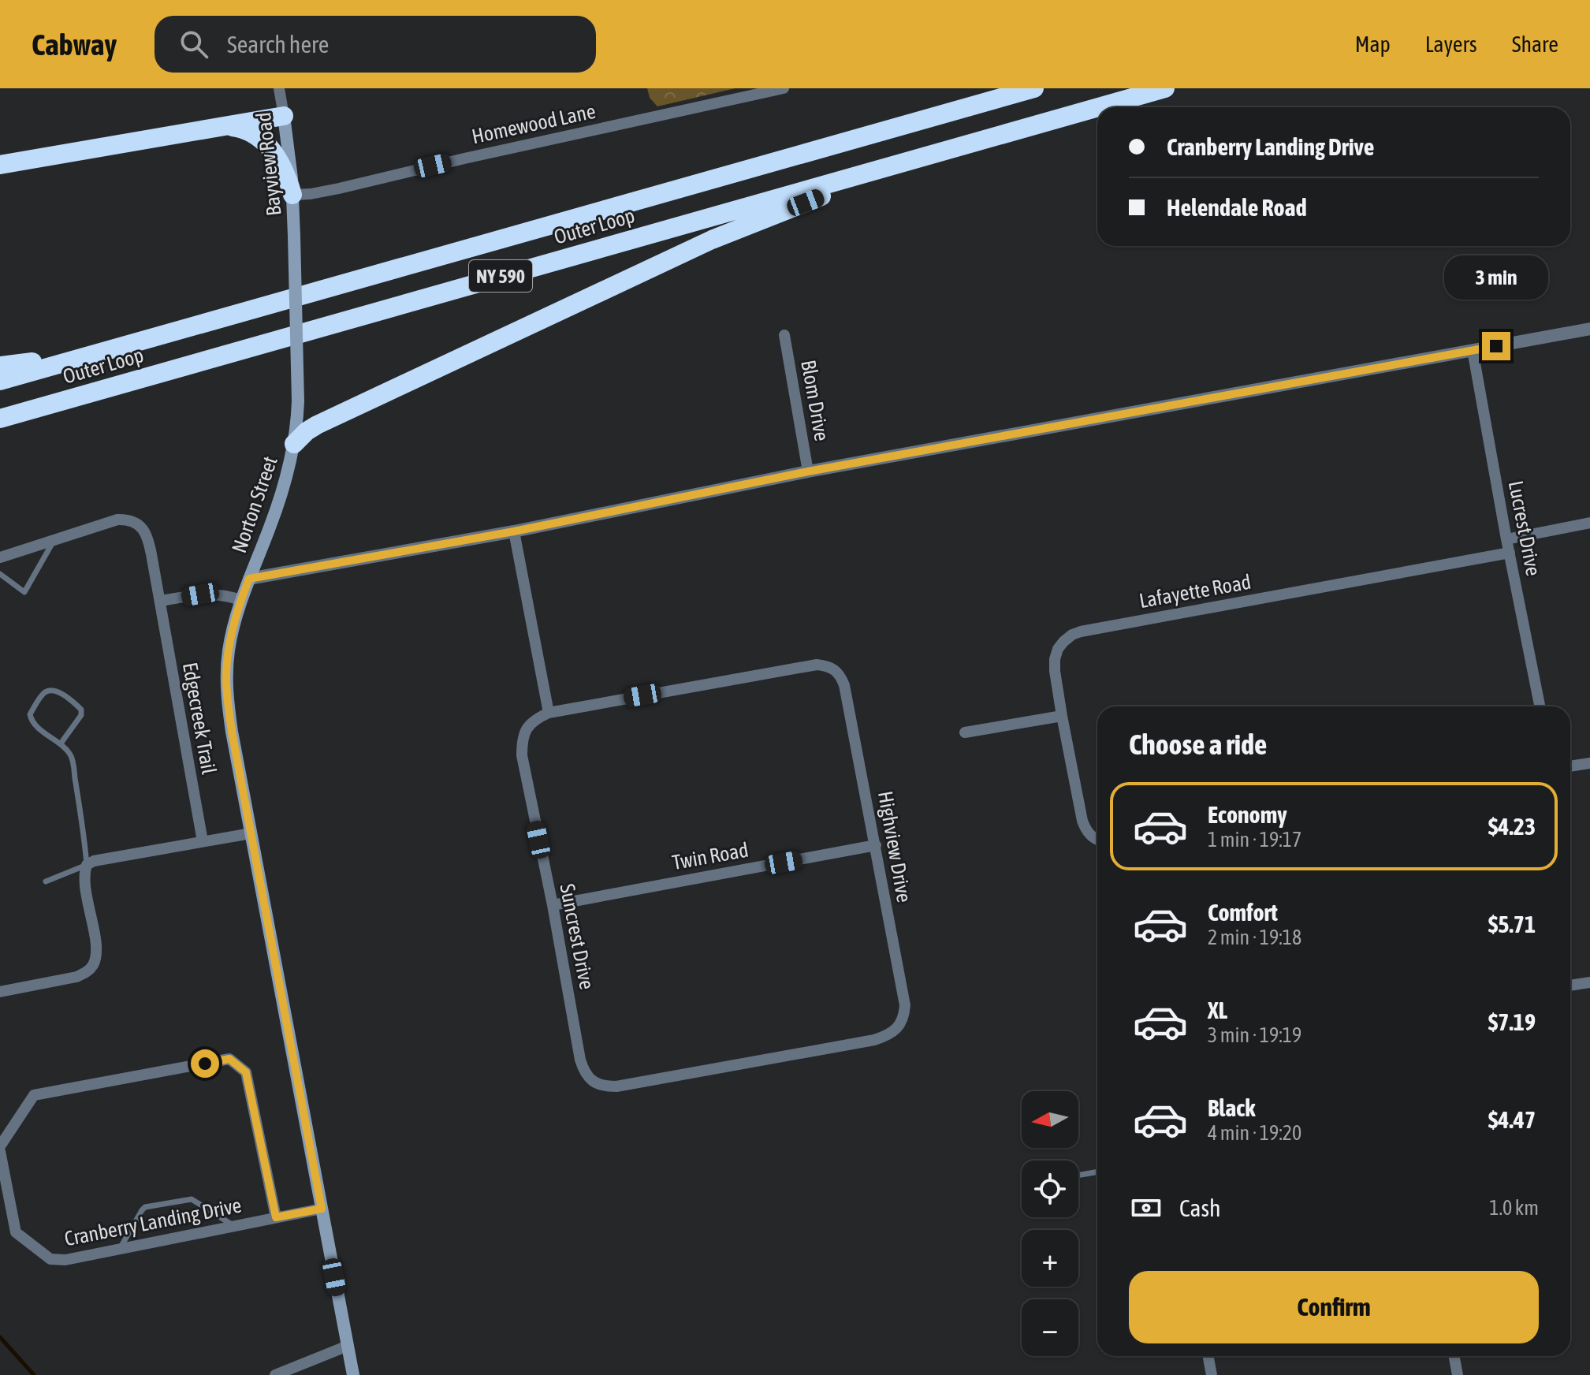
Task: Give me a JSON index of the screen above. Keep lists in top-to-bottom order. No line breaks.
{"streets":{"highway":["Outer Loop","NY 590"],"main road":["Bayview Road","Norton Street"],"street":["Homewood Lane","Blom Drive","Lucrest Drive","Lafayette Road","Edgecreek Trail","Highview Drive","Twin Road","Suncrest Drive","Cranberry Landing Drive"]},"crossings":[["Homewood Lane","Bayview Road"],["Bayview Road","Norton Street"],["Norton Street","Cranberry Landing Drive"],["Lucrest Drive","Lafayette Road"],["Highview Drive","Twin Road"],["Highview Drive","Suncrest Drive"],["Twin Road","Suncrest Drive"]],"north":"left","page":{"header":"Cabway","search":"Search here","nav":["Map","Layers","Share"],"banner":["Cranberry Landing Drive","Helendale Road"],"bubble":"3 min","heading":"Choose a ride","list":[{"name":"Economy","note":"1 min · 19:17","value":"$4.23"},{"name":"Comfort","note":"2 min · 19:18","value":"$5.71"},{"name":"XL","note":"3 min · 19:19","value":"$7.19"},{"name":"Black","note":"4 min · 19:20","value":"$4.47"}],"map_buttons":["+","−"],"pay":["Cash","1.0 km"],"buttons":"Confirm"}}
